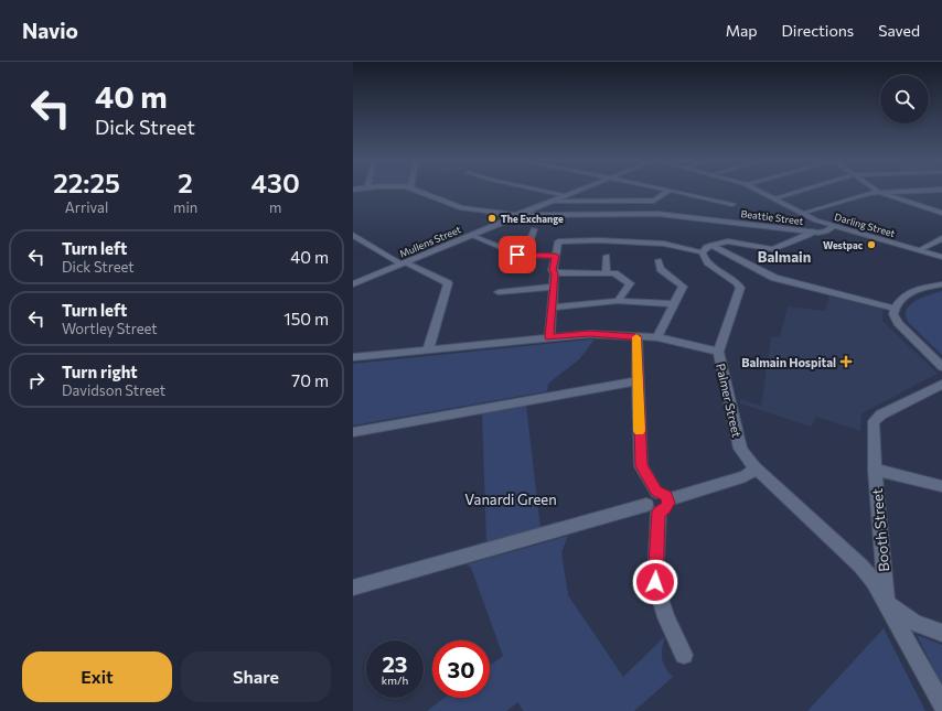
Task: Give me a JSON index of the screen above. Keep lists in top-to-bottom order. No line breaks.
{"streets":{"street":["Beattie Street","Darling Street","Mullens Street","Palmer Street","Booth Street"]},"crossings":[["Beattie Street","Darling Street"],["Beattie Street","Mullens Street"],["Palmer Street","Booth Street"]],"districts":["Balmain"],"parks":["Vanardi Green"],"places":{"other":["The Exchange","Westpac"],"health":["Balmain Hospital"]},"page":{"header":"Navio","nav":["Map","Directions","Saved"],"turn":["40 m","Dick Street"],"eta":["22:25","Arrival","2","min","430","m"],"list":[{"name":"Turn left","note":"Dick Street","value":"40 m"},{"name":"Turn left","note":"Wortley Street","value":"150 m"},{"name":"Turn right","note":"Davidson Street","value":"70 m"}],"speed":"23 km/h","limit":"30","buttons":["Exit","Share"]}}
